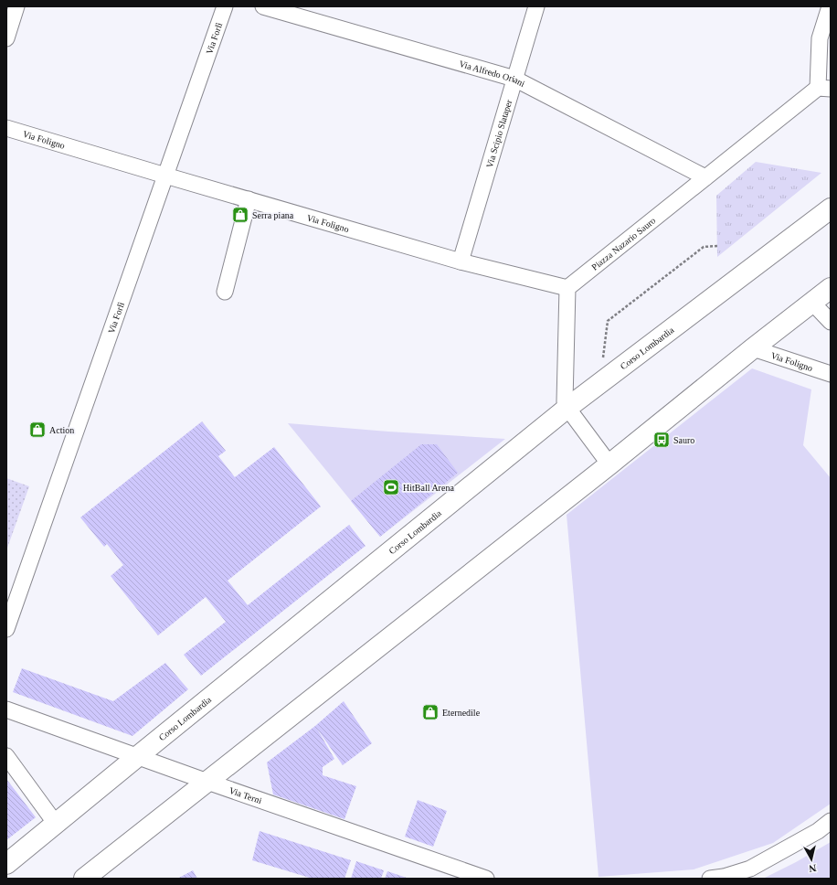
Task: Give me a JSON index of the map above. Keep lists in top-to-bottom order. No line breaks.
{"streets":{"street":["Via Forlì","Via Alfredo Oriani","Via Scipio Slataper","Via Foligno","Piazza Nazario Sauro","Corso Lombardia","Via Terni"]},"crossings":[["Via Forlì","Via Foligno"],["Via Alfredo Oriani","Via Scipio Slataper"],["Via Alfredo Oriani","Piazza Nazario Sauro"],["Via Scipio Slataper","Via Foligno"],["Via Foligno","Piazza Nazario Sauro"],["Corso Lombardia","Via Terni"]],"places":{"shop":["Serra piana","Action","Eternedile"],"bus stop":["Sauro"],"sports":["HitBall Arena"]},"north":"bottom"}
